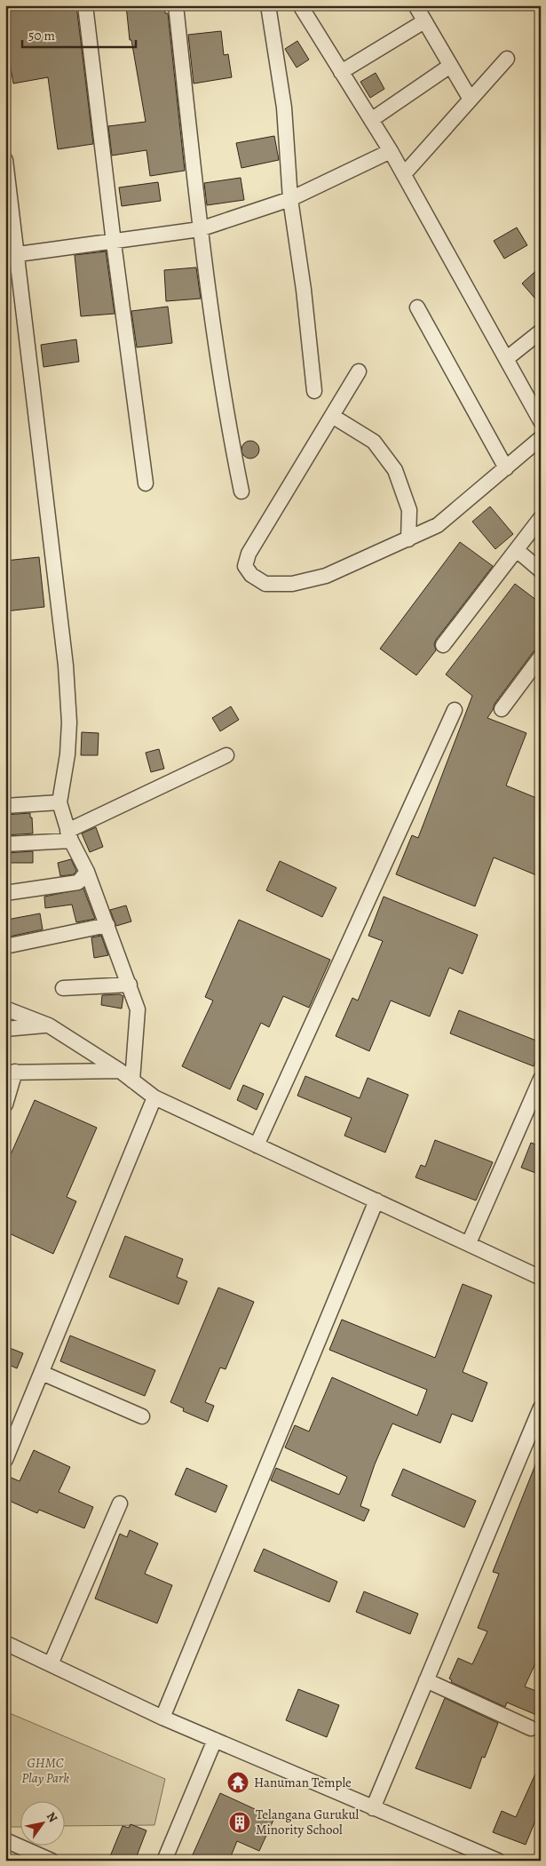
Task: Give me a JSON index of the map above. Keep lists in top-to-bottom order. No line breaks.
{"parks":["GHMC Play Park"],"places":{"temple":["Hanuman Temple"],"building":["Telangana Gurukul Minority School"]},"scale_bar":"50 m","north":"top right"}
